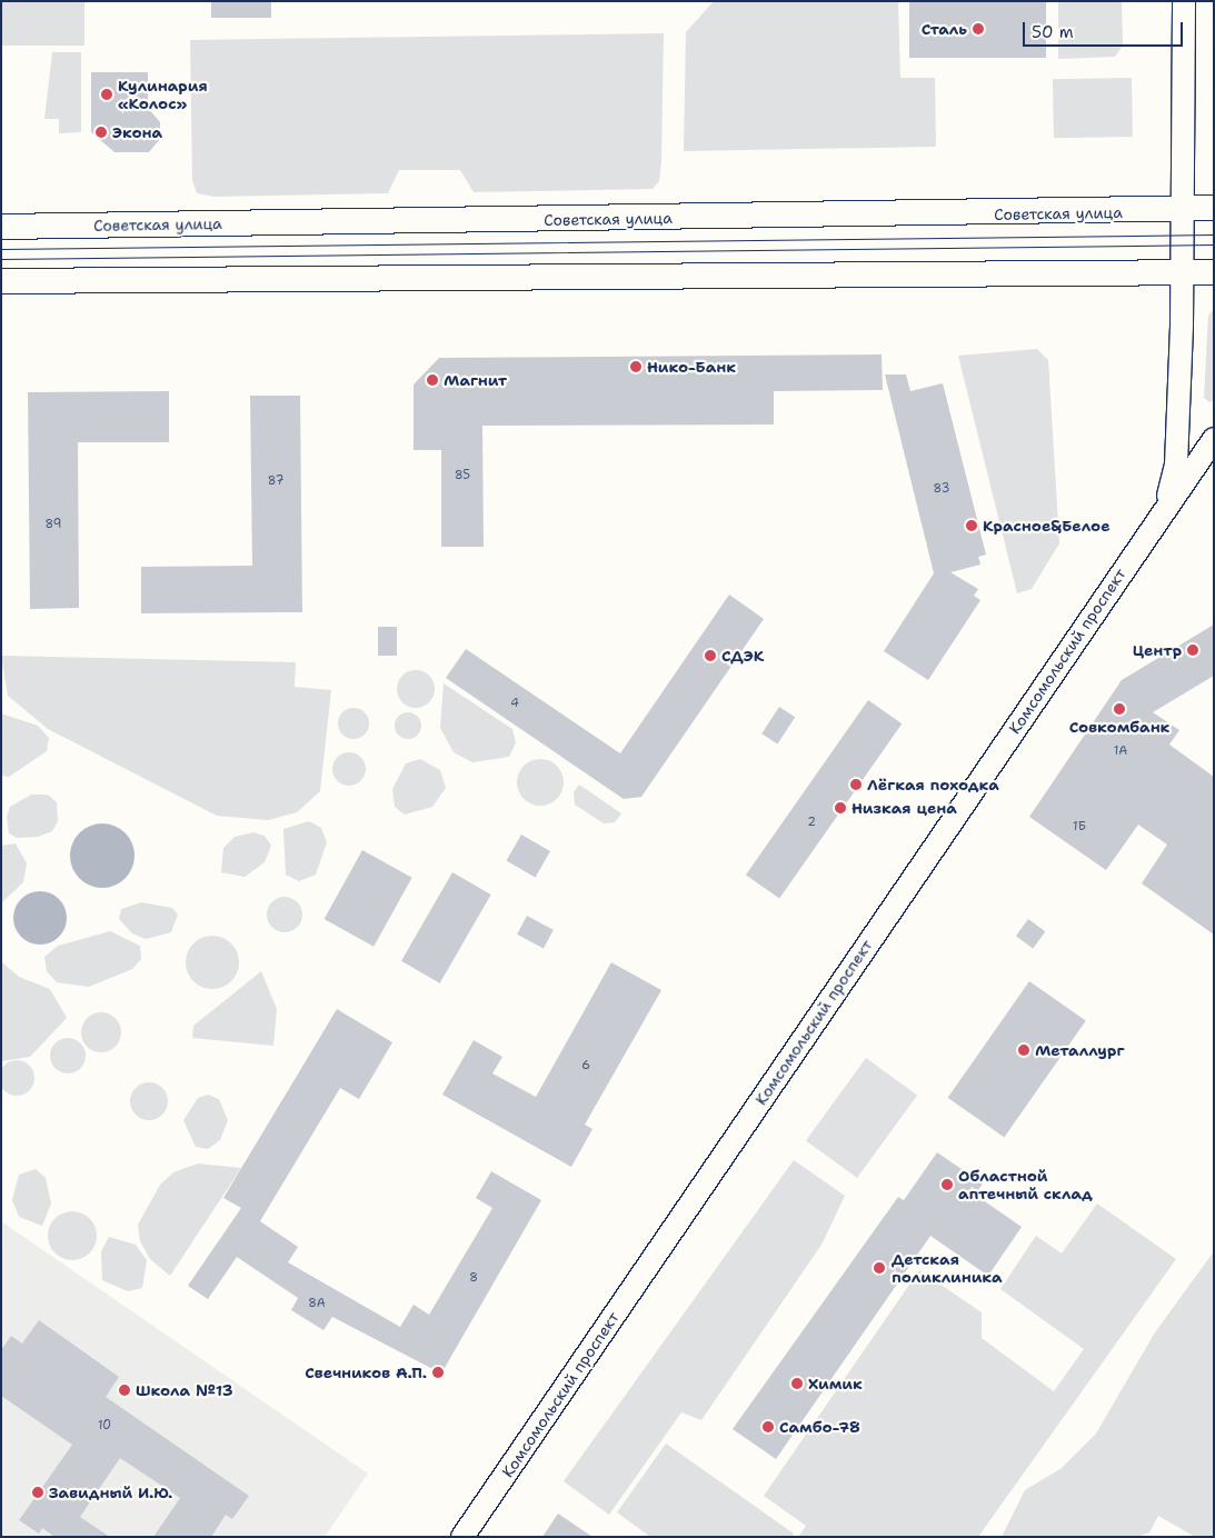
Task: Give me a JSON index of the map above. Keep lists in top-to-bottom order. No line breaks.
{"streets":{"main road":["Советская улица"],"street":["Комсомольский проспект"]},"crossings":[["Советская улица","Комсомольский проспект"]],"places":["Сталь","Кулинария «Колос»","Экона","Нико-Банк","Магнит","Красное&Белое","Центр","СДЭК","Совкомбанк","Лёгкая походка","Низкая цена","Металлург","Областной аптечный склад","Детская поликлиника","Свечников А.П.","Химик","Школа №13","Самбо-78","Завидный И.Ю."],"house_numbers":["85","87","83","89","4","1А","2","1Б","6","8","8А","10"],"scale_bar":"50 m"}
